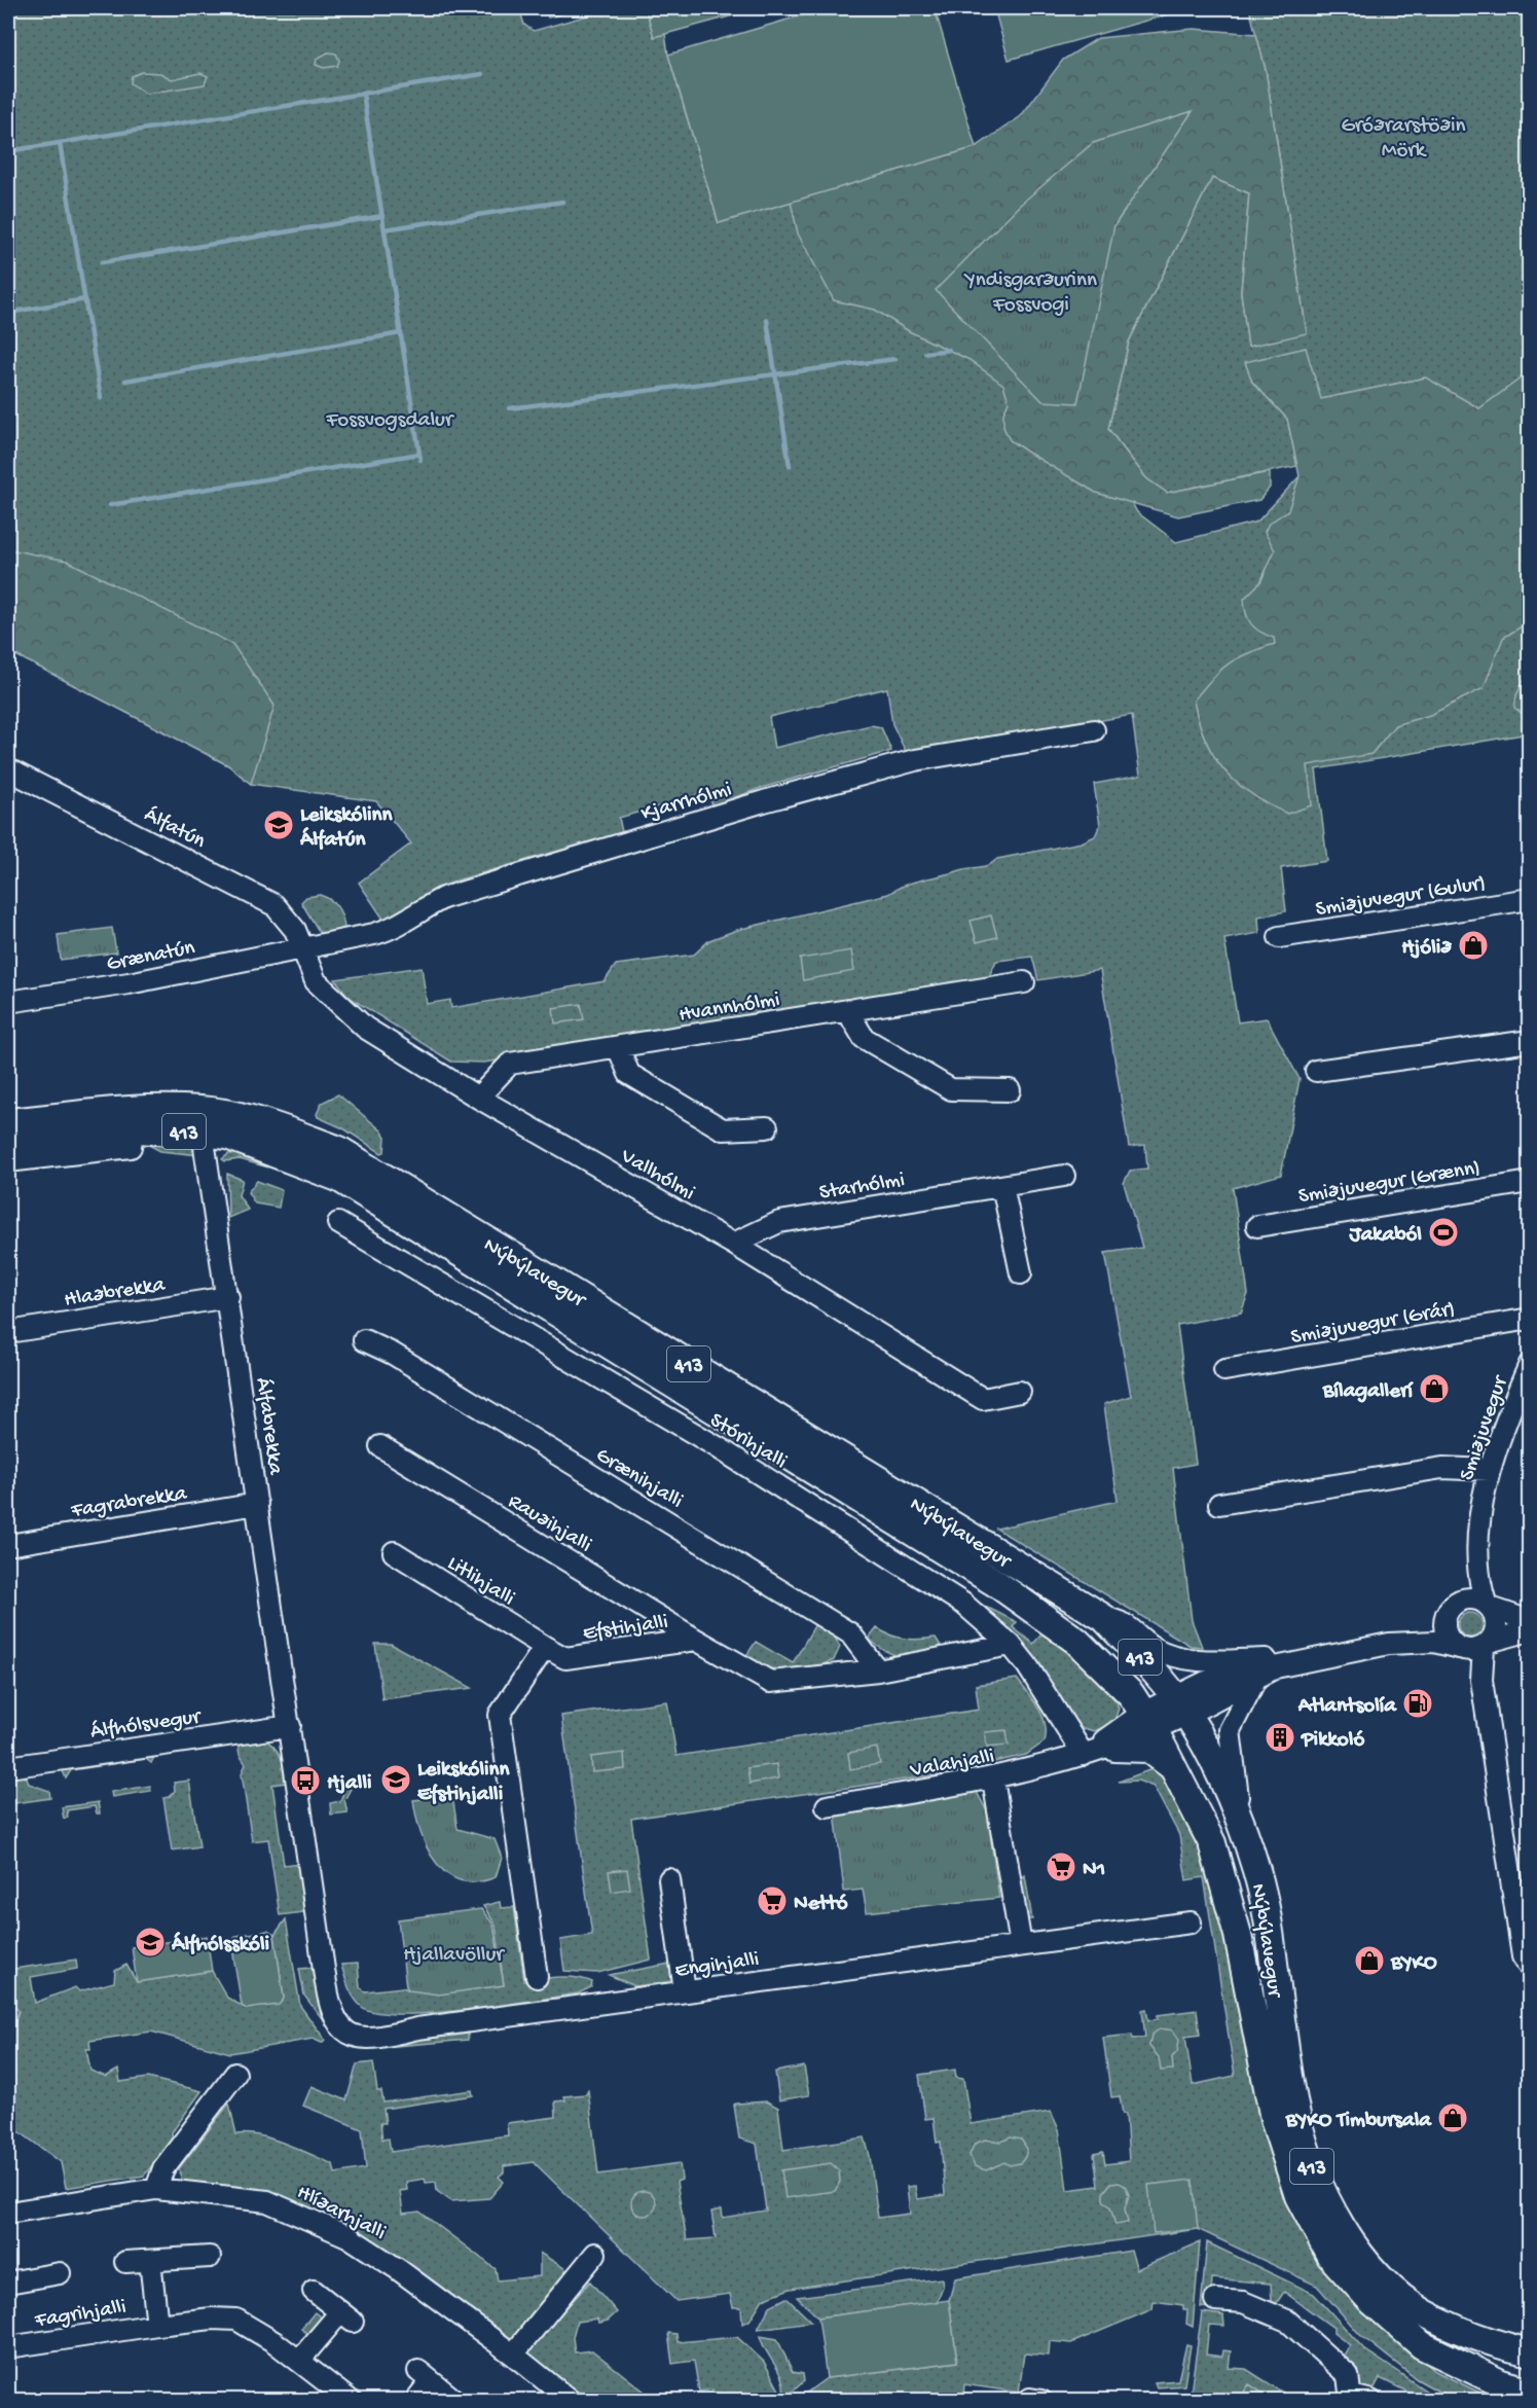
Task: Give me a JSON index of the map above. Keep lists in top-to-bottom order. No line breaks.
{"streets":{"main road":["413","Nýbýlavegur"],"street":["Kjarrhólmi","Álfatún","Smiðjuvegur (Gulur)","Grænatún","Hvannhólmi","Vallhólmi","Smiðjuvegur (Grænn)","Starhólmi","Hlaðbrekka","Smiðjuvegur (Grár)","Álfabrekka","Smiðjuvegur","Stórihjalli","Grænihjalli","Fagrabrekka","Rauðihjalli","Litlihjalli","Efstihjalli","Álfhólsvegur","Valahjalli","Engihjalli","Hlíðarhjalli","Fagrihjalli"]},"crossings":[["Kjarrhólmi","Álfatún"],["Kjarrhólmi","Grænatún"],["Kjarrhólmi","Vallhólmi"],["Álfatún","Grænatún"],["Álfatún","Vallhólmi"],["Grænatún","Vallhólmi"],["Hvannhólmi","Vallhólmi"],["Vallhólmi","Starhólmi"],["Nýbýlavegur","Álfabrekka"],["Nýbýlavegur","Stórihjalli"],["Nýbýlavegur","Valahjalli"],["Hlaðbrekka","Álfabrekka"],["Álfabrekka","Fagrabrekka"],["Álfabrekka","Álfhólsvegur"],["Álfabrekka","Engihjalli"],["Stórihjalli","Efstihjalli"],["Stórihjalli","Valahjalli"],["Grænihjalli","Efstihjalli"],["Rauðihjalli","Efstihjalli"],["Litlihjalli","Efstihjalli"],["Álfhólsvegur","Engihjalli"]],"parks":["Gróðrarstöðin Mörk","Yndisgarðurinn Fossvogi","Fossvogsdalur","Hjallavöllur"],"places":{"school or university":["Leikskólinn Álfatún","Leikskólinn Efstihjalli","Álfhólsskóli"],"shop":["Hjólið","Bílagallerí","BYKO","BYKO Timbursala"],"sports":["Jakaból"],"fuel station":["Atlantsolía"],"building":["Pikkoló"],"bus stop":["Hjalli"],"supermarket":["N1","Nettó"]}}
